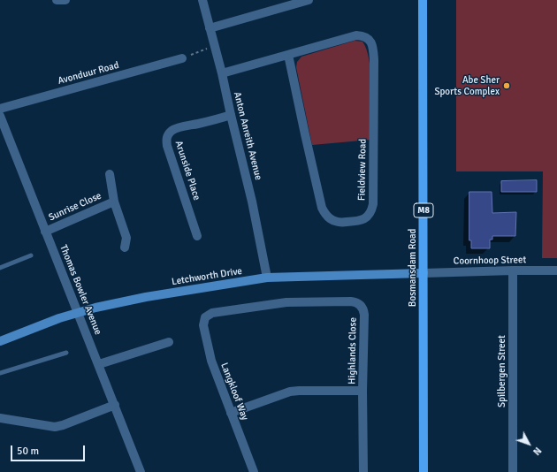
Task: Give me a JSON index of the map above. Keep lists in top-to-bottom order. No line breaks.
{"streets":{"main road":["M8","Bosmansdam Road"],"street":["Avonduur Road","Anton Anreith Avenue","Fieldview Road","Arunside Place","Sunrise Close","Coornhoop Street","Letchworth Drive","Thomas Bowler Avenue","Highlands Close","Spilbergen Street","Langkloof Way"]},"crossings":[["Anton Anreith Avenue","Fieldview Road"],["Anton Anreith Avenue","Arunside Place"],["Anton Anreith Avenue","Letchworth Drive"],["Sunrise Close","Thomas Bowler Avenue"],["Coornhoop Street","Bosmansdam Road"],["Coornhoop Street","Letchworth Drive"],["Coornhoop Street","Spilbergen Street"],["Bosmansdam Road","Letchworth Drive"],["Letchworth Drive","Thomas Bowler Avenue"],["Highlands Close","Langkloof Way"]],"places":["Abe Sher Sports Complex"],"scale_bar":"50 m","north":"bottom right"}
